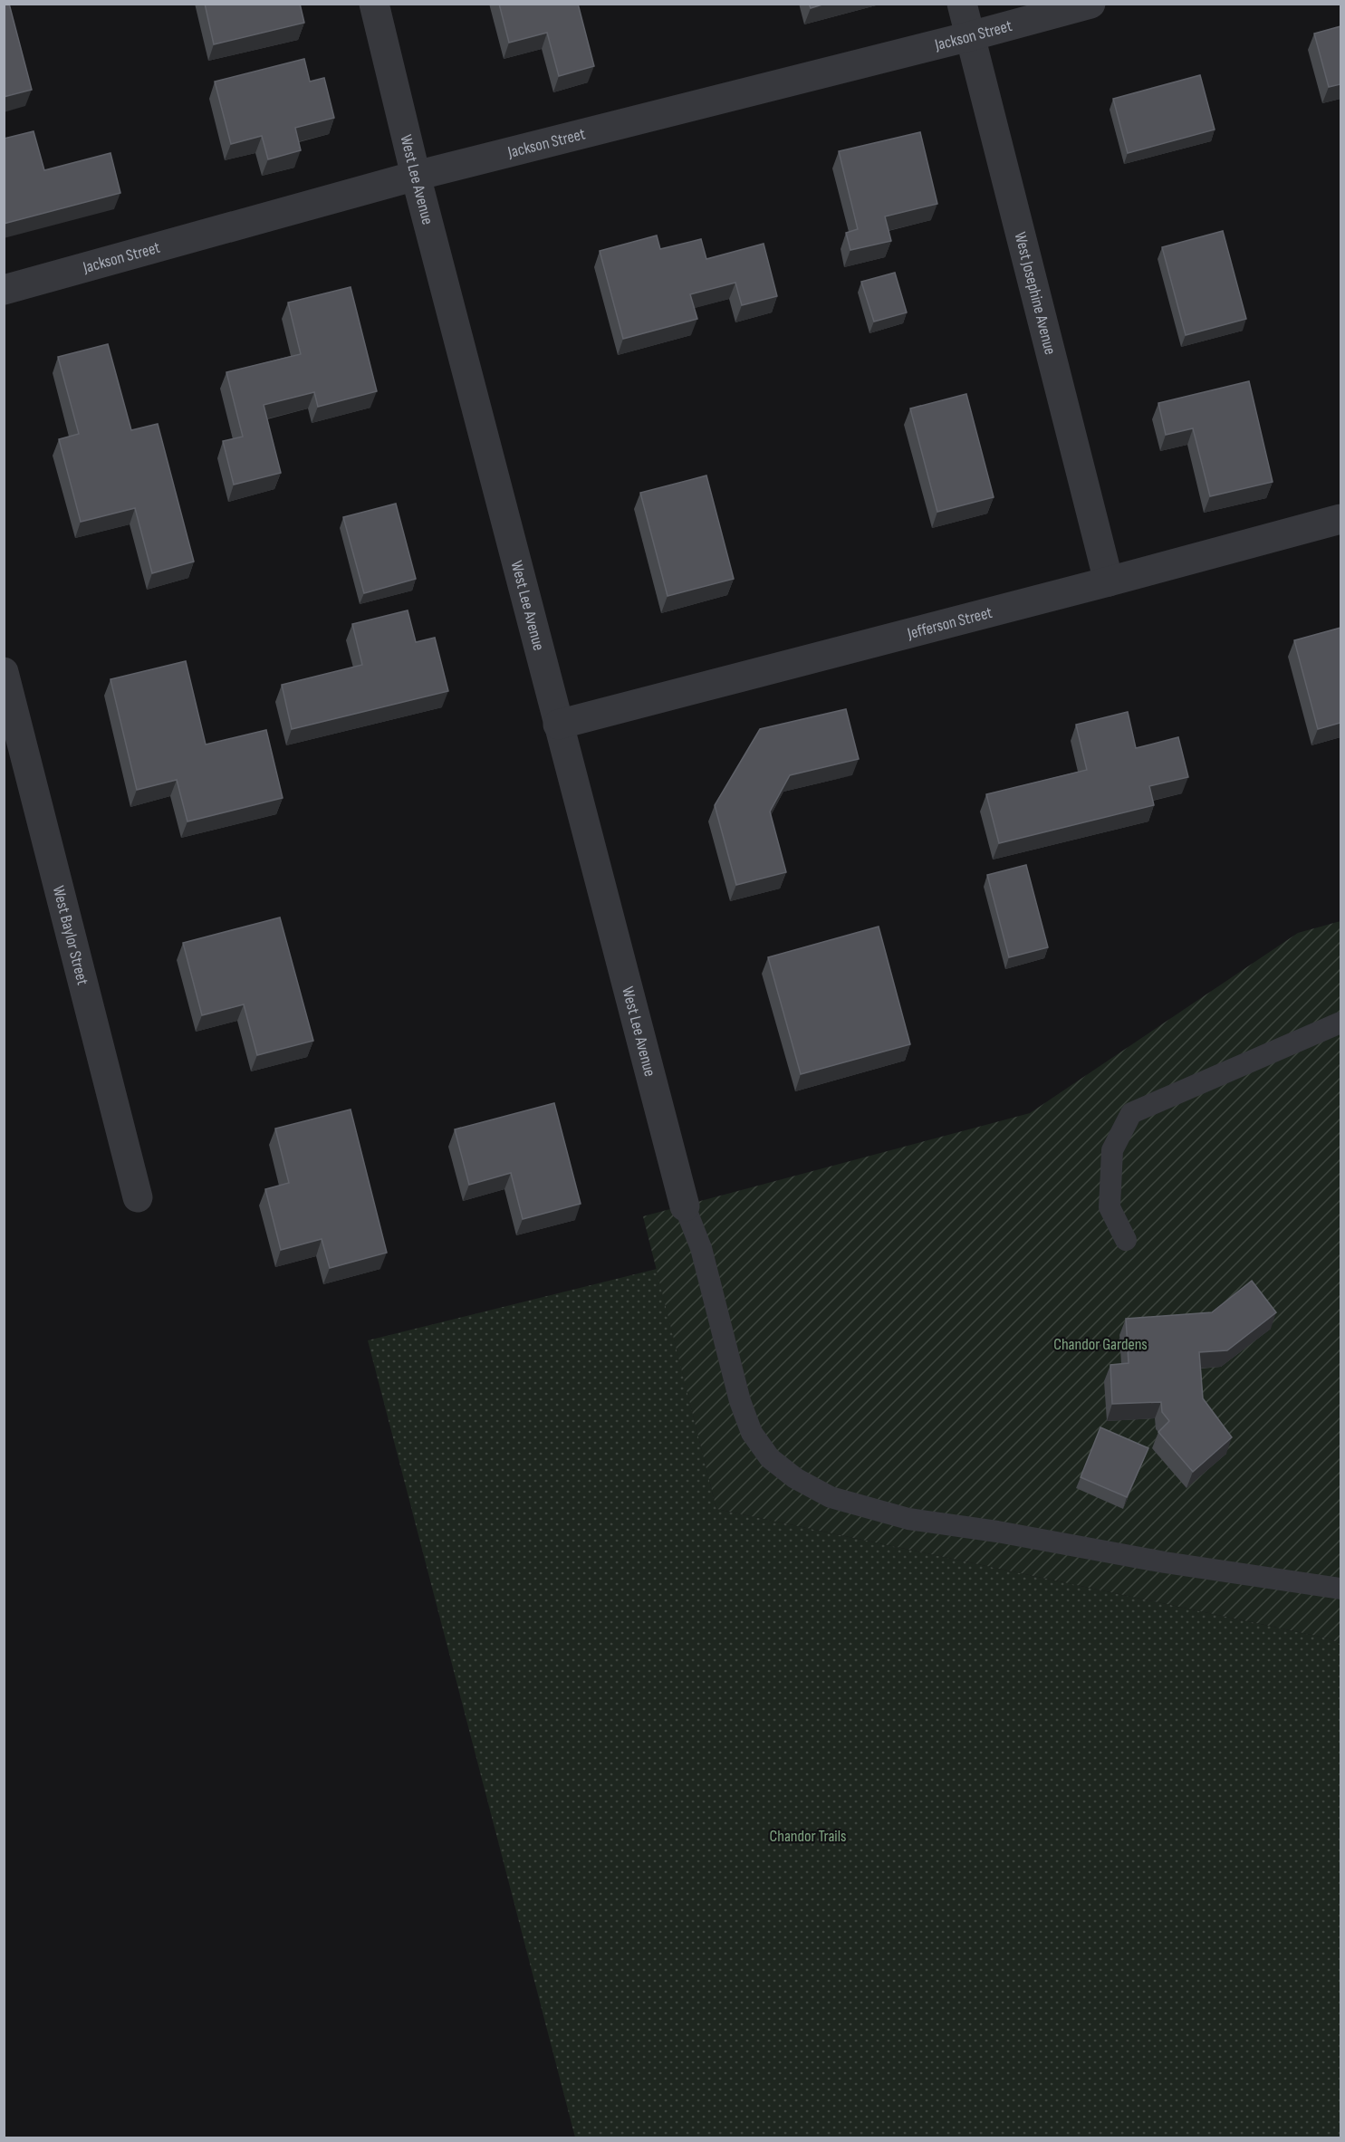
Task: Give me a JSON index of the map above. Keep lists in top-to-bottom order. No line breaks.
{"streets":{"street":["Jackson Street","West Lee Avenue","West Josephine Avenue","Jefferson Street","West Baylor Street"]},"crossings":[["Jackson Street","West Lee Avenue"],["Jackson Street","West Josephine Avenue"],["West Lee Avenue","Jefferson Street"],["West Josephine Avenue","Jefferson Street"]],"parks":["Chandor Gardens","Chandor Trails"]}
